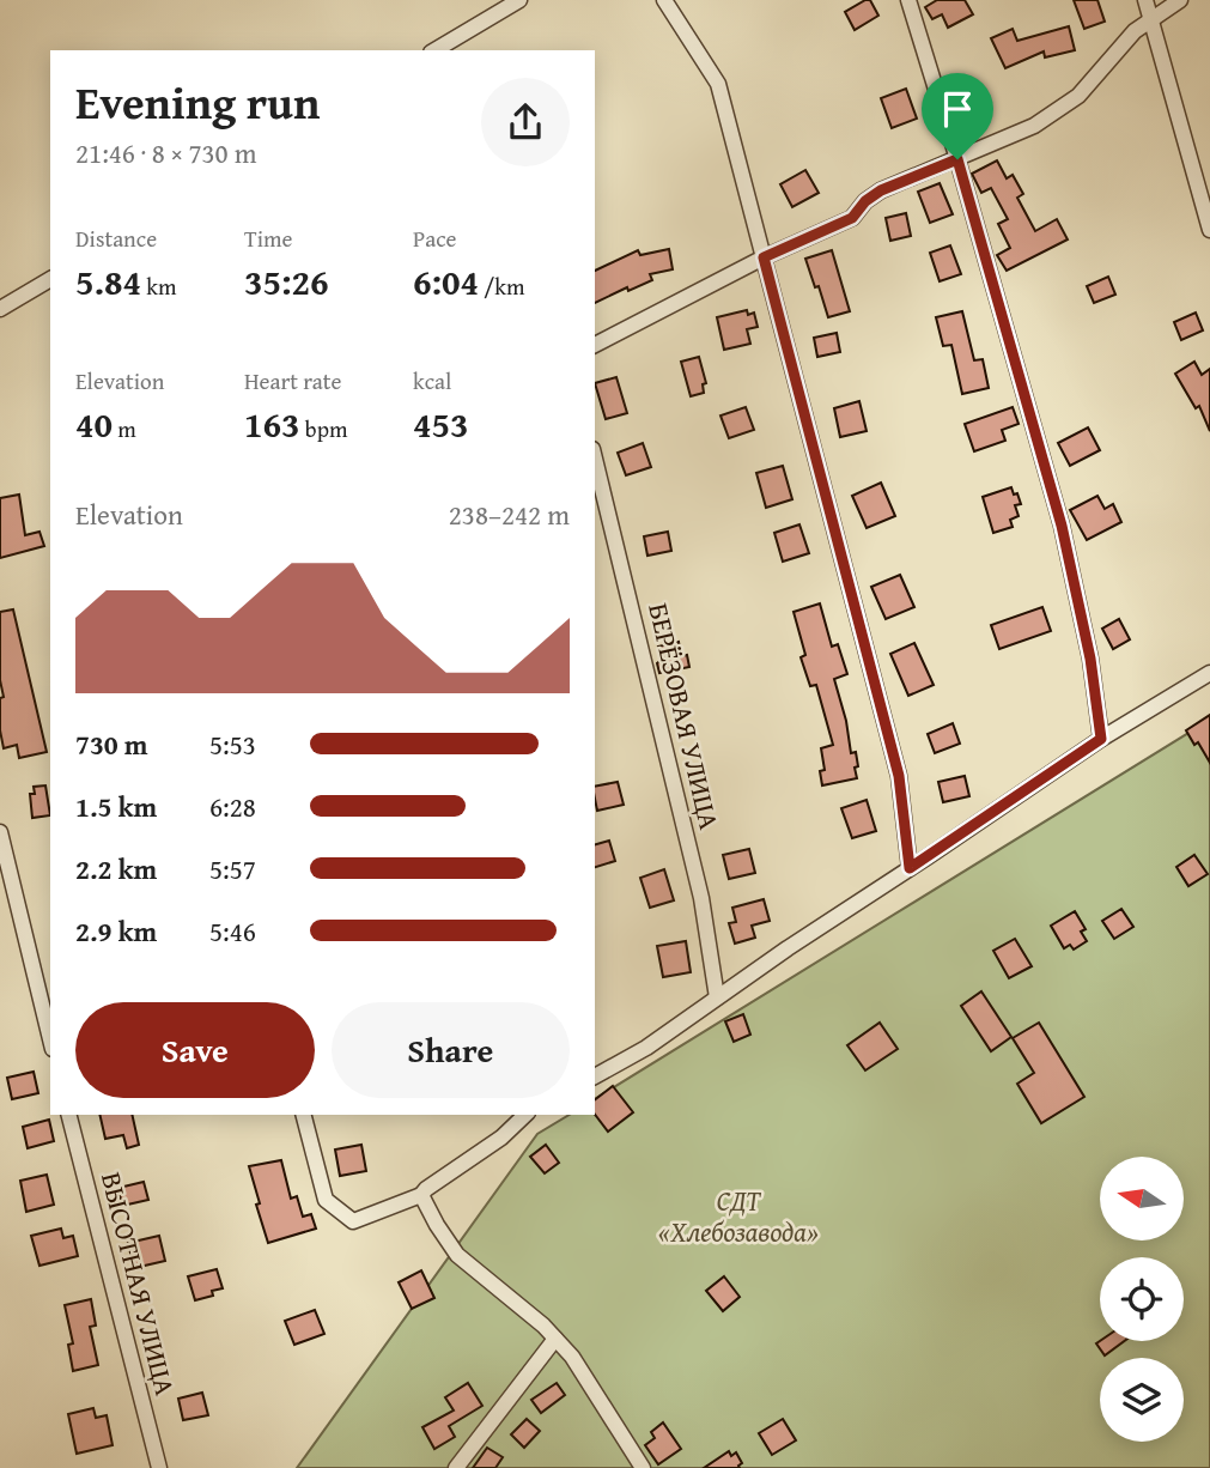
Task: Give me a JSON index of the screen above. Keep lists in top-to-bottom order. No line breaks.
{"streets":{"street":["БЕРЁЗОВАЯ УЛИЦА","ВЫСОТНАЯ УЛИЦА"]},"parks":["СДТ «Хлебозавода»"],"north":"left","page":{"heading":["Evening run","21:46 · 8 × 730 m"],"stats":[["Distance","5.84 km"],["Time","35:26"],["Pace","6:04 /km"],["Elevation","40 m"],["Heart rate","163 bpm"],["kcal","453"]],"chart":["Elevation","238–242 m"],"list":[{"name":"730 m","note":"5:53"},{"name":"1.5 km","note":"6:28"},{"name":"2.2 km","note":"5:57"},{"name":"2.9 km","note":"5:46"}],"buttons":["Save","Share"]}}
